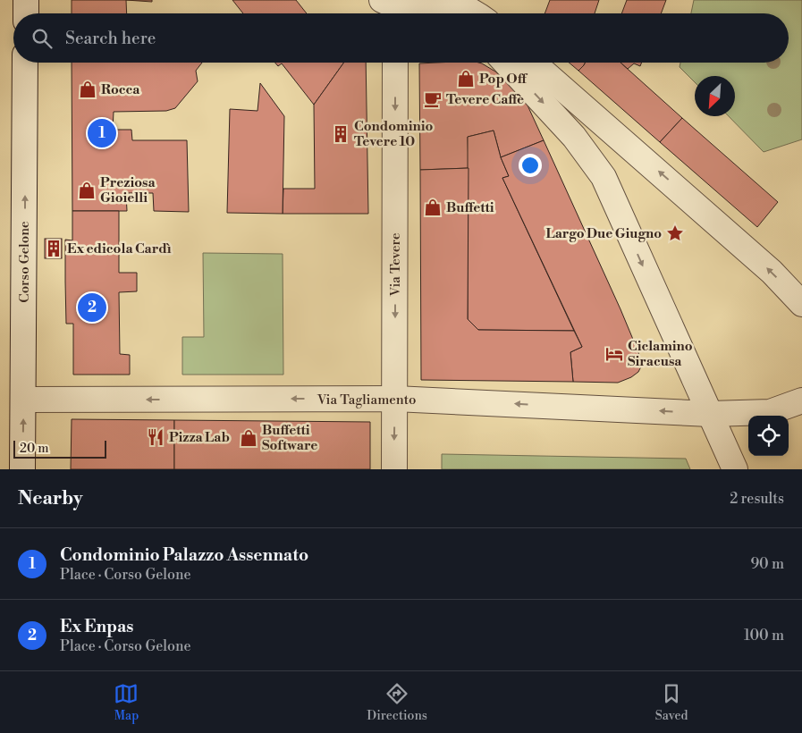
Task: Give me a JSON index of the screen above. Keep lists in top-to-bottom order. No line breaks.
{"streets":{"street":["Corso Gelone","Via Tevere","Via Tagliamento"]},"crossings":[["Corso Gelone","Via Tagliamento"],["Via Tevere","Via Tagliamento"]],"one_way":["Corso Gelone","Via Tevere","Via Tagliamento"],"places":{"shop":["Pop Off","Rocca","Preziosa Gioielli","Buffetti","Buffetti Software"],"cafe":["Tevere Caffè"],"building":["Condominio Tevere 10","Ex edicola Cardì"],"place":["Largo Due Giugno"],"hotel":["Ciclamino Siracusa"],"restaurant":["Pizza Lab"]},"scale_bar":"20 m","north":"bottom left","page":{"search":"Search here","pins":["1","2"],"scale":"20 m","heading":["Nearby","2 results"],"list":[{"mark":"1","name":"Condominio Palazzo Assennato","note":"Place · Corso Gelone","value":"90 m"},{"mark":"2","name":"Ex Enpas","note":"Place · Corso Gelone","value":"100 m"}],"nav":["Map","Directions","Saved"]}}
